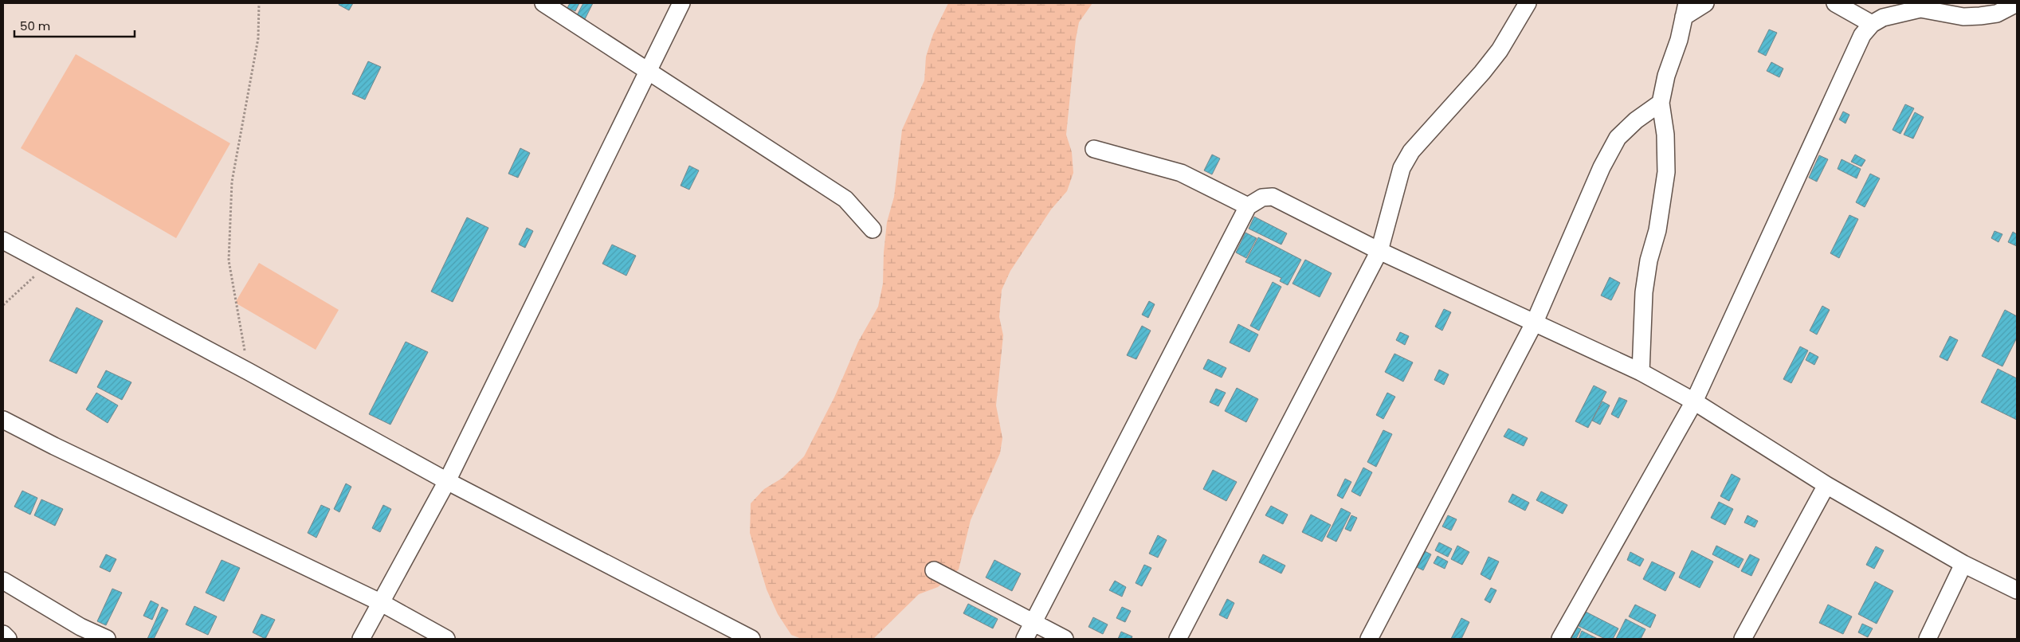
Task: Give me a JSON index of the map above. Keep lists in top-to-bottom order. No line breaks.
{"scale_bar":"50 m"}
